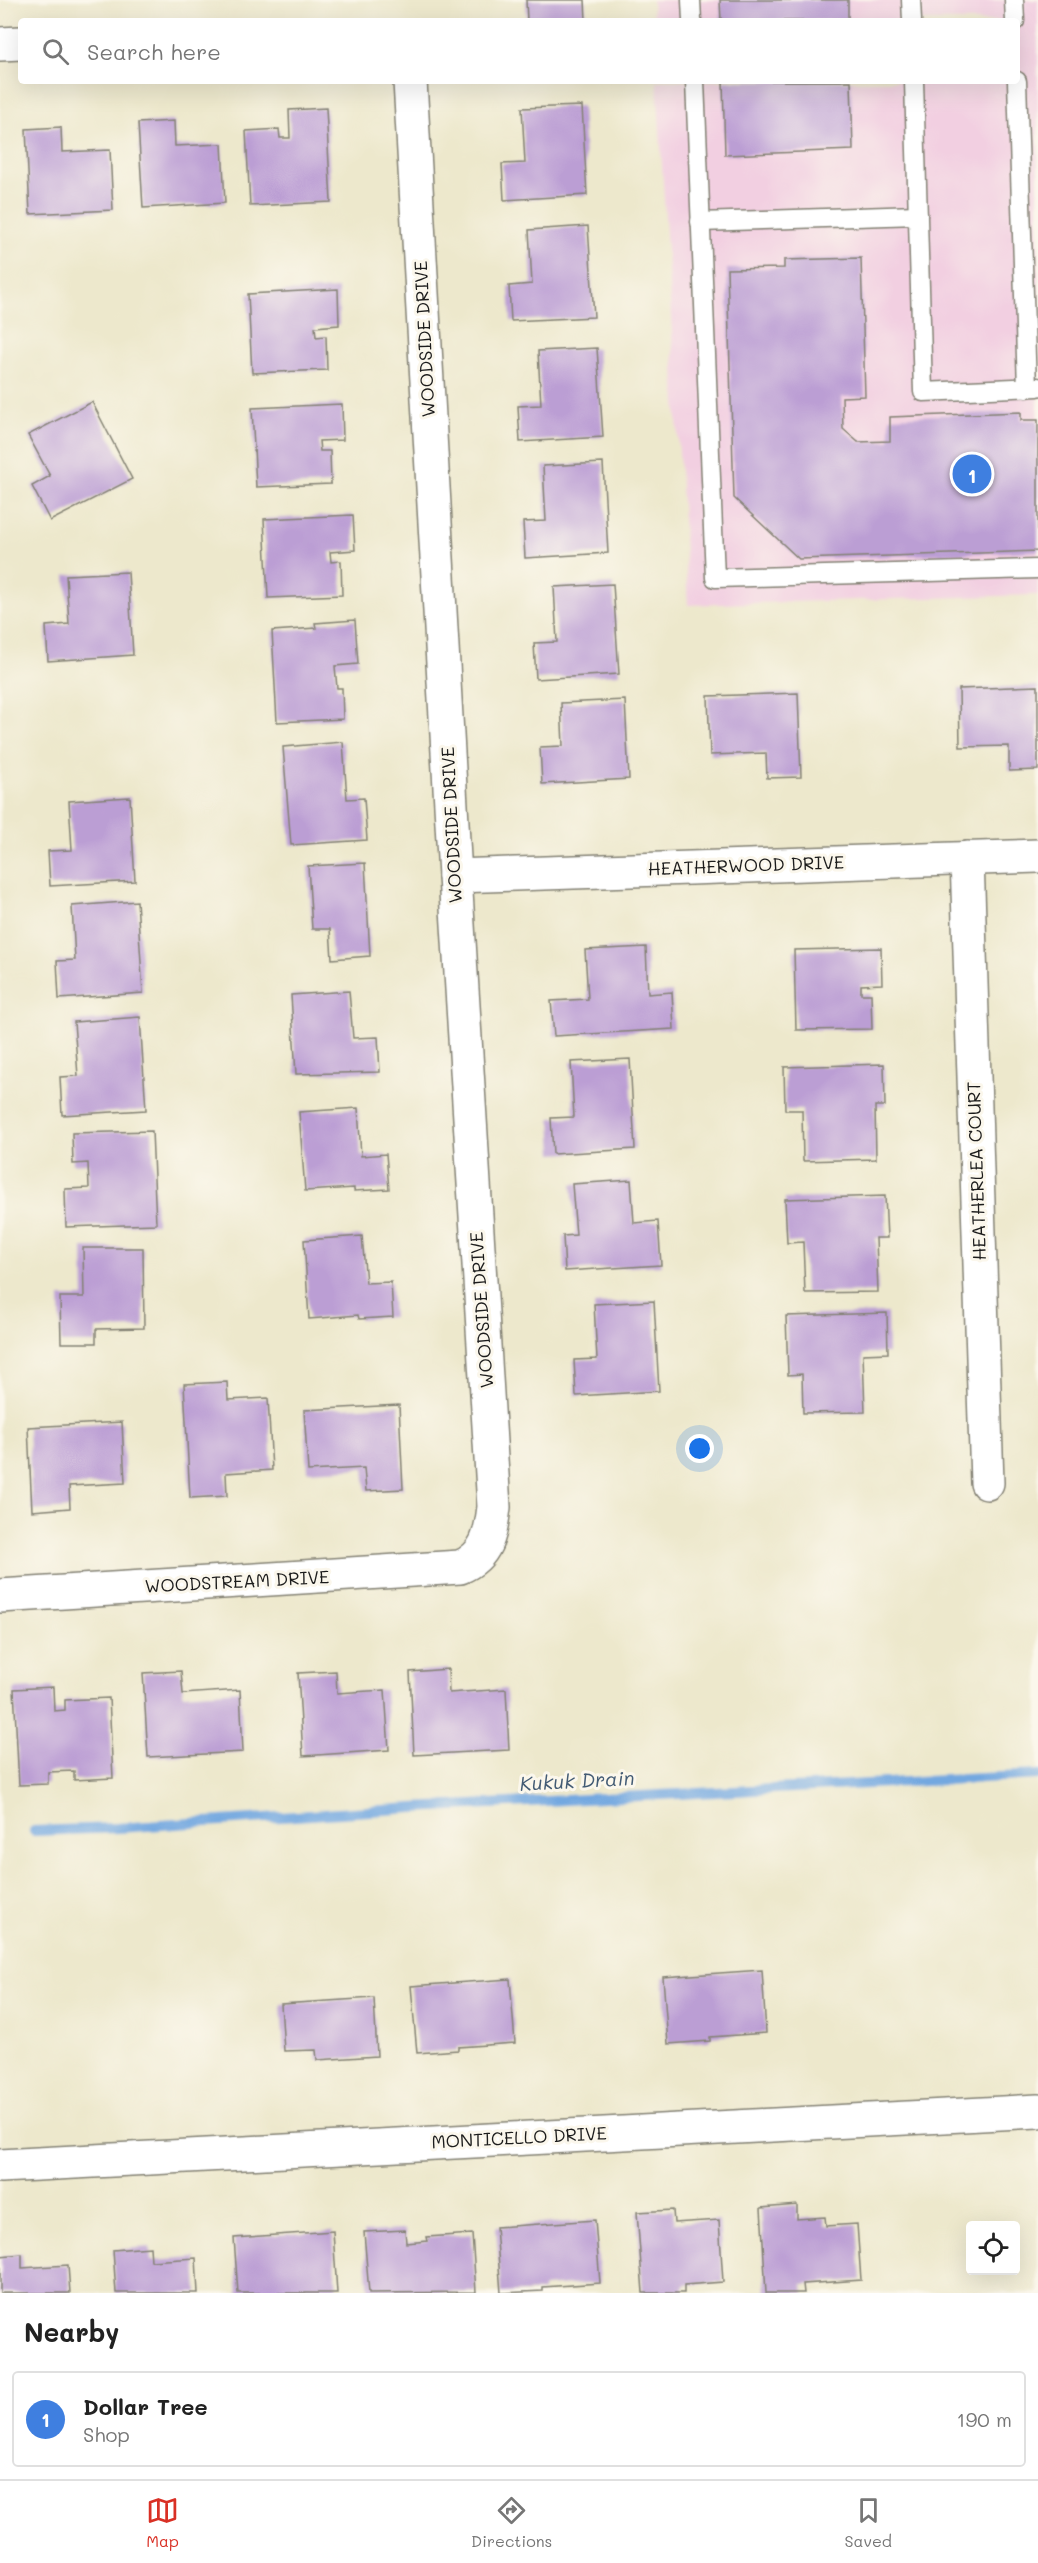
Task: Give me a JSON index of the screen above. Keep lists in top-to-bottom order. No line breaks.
{"streets":{"street":["WOODSIDE DRIVE","HEATHERWOOD DRIVE","HEATHERLEA COURT","WOODSTREAM DRIVE","MONTICELLO DRIVE"]},"crossings":[["WOODSIDE DRIVE","HEATHERWOOD DRIVE"],["WOODSIDE DRIVE","WOODSTREAM DRIVE"],["HEATHERWOOD DRIVE","HEATHERLEA COURT"]],"water":["Kukuk Drain"],"page":{"search":"Search here","pins":"1","heading":"Nearby","list":[{"mark":"1","name":"Dollar Tree","note":"Shop","value":"190 m"}],"nav":["Map","Directions","Saved"]}}
